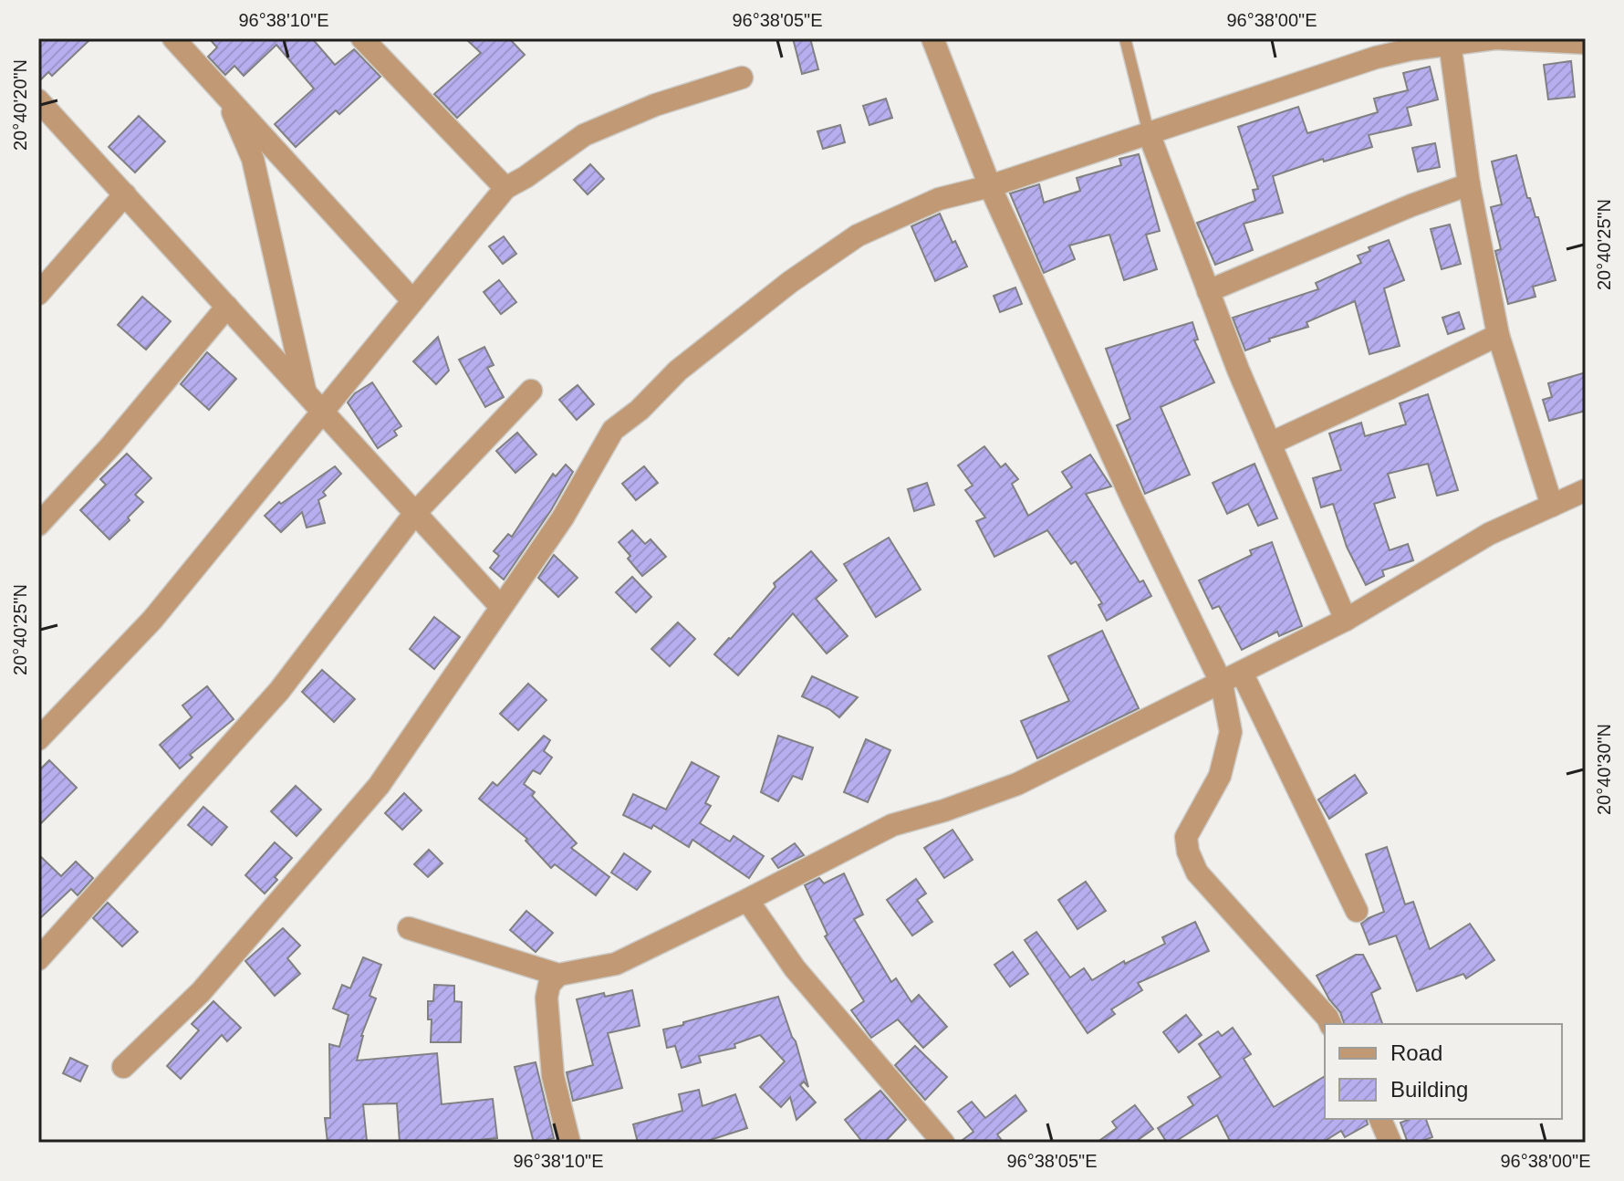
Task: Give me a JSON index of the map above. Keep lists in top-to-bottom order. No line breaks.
{"legend":["Road","Building"],"coordinates":["96°38'10\"E","96°38'05\"E","96°38'00\"E","20°40'20\"N","20°40'25\"N","20°40'30\"N"]}
